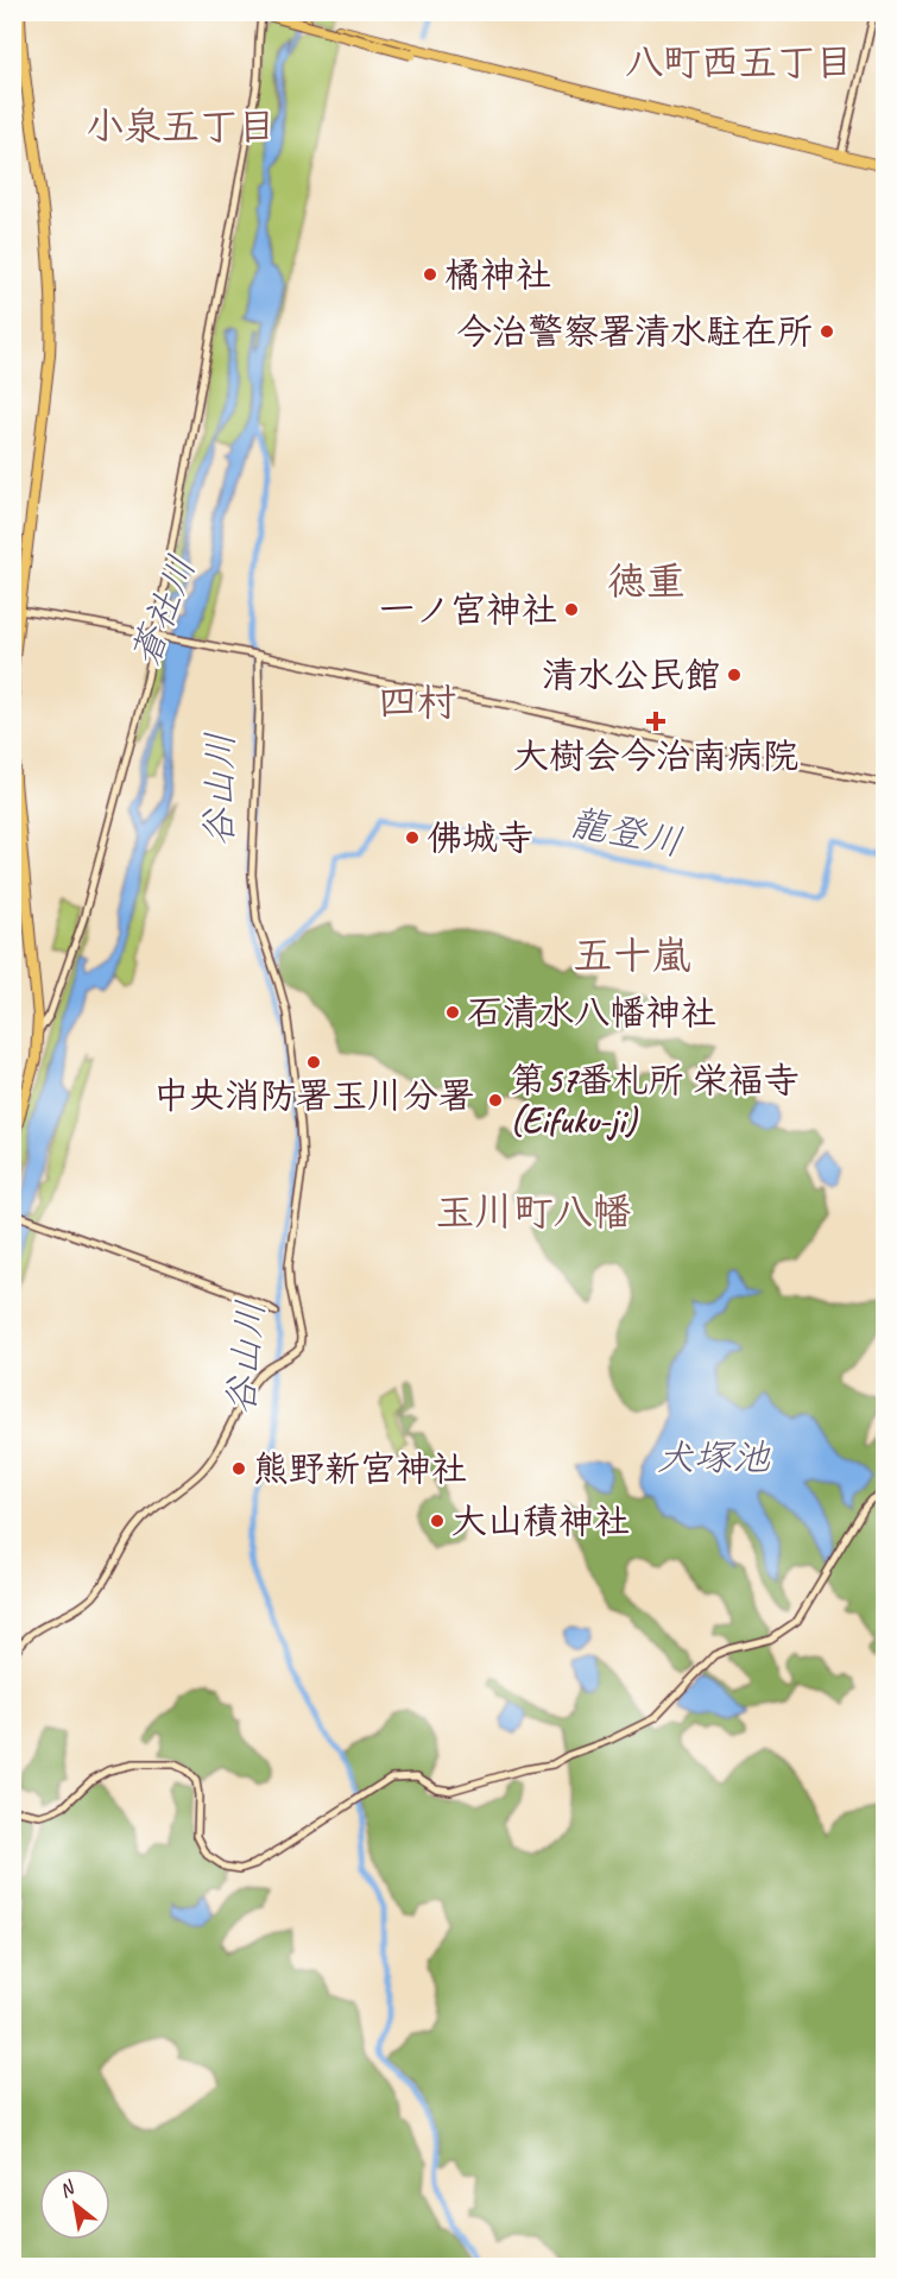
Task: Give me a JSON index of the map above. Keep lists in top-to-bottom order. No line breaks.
{"districts":["八町西五丁目","小泉五丁目","徳重","四村","五十嵐","玉川町八幡"],"water":["蒼社川","谷山川","龍登川","犬塚池"],"places":{"other":["橘神社","今治警察署清水駐在所","一ノ宮神社","清水公民館","佛城寺","石清水八幡神社","中央消防署玉川分署","第57番札所 栄福寺 (Eifuku-ji)","熊野新宮神社","大山積神社"],"health":["大樹会今治南病院"]},"north":"top left"}
